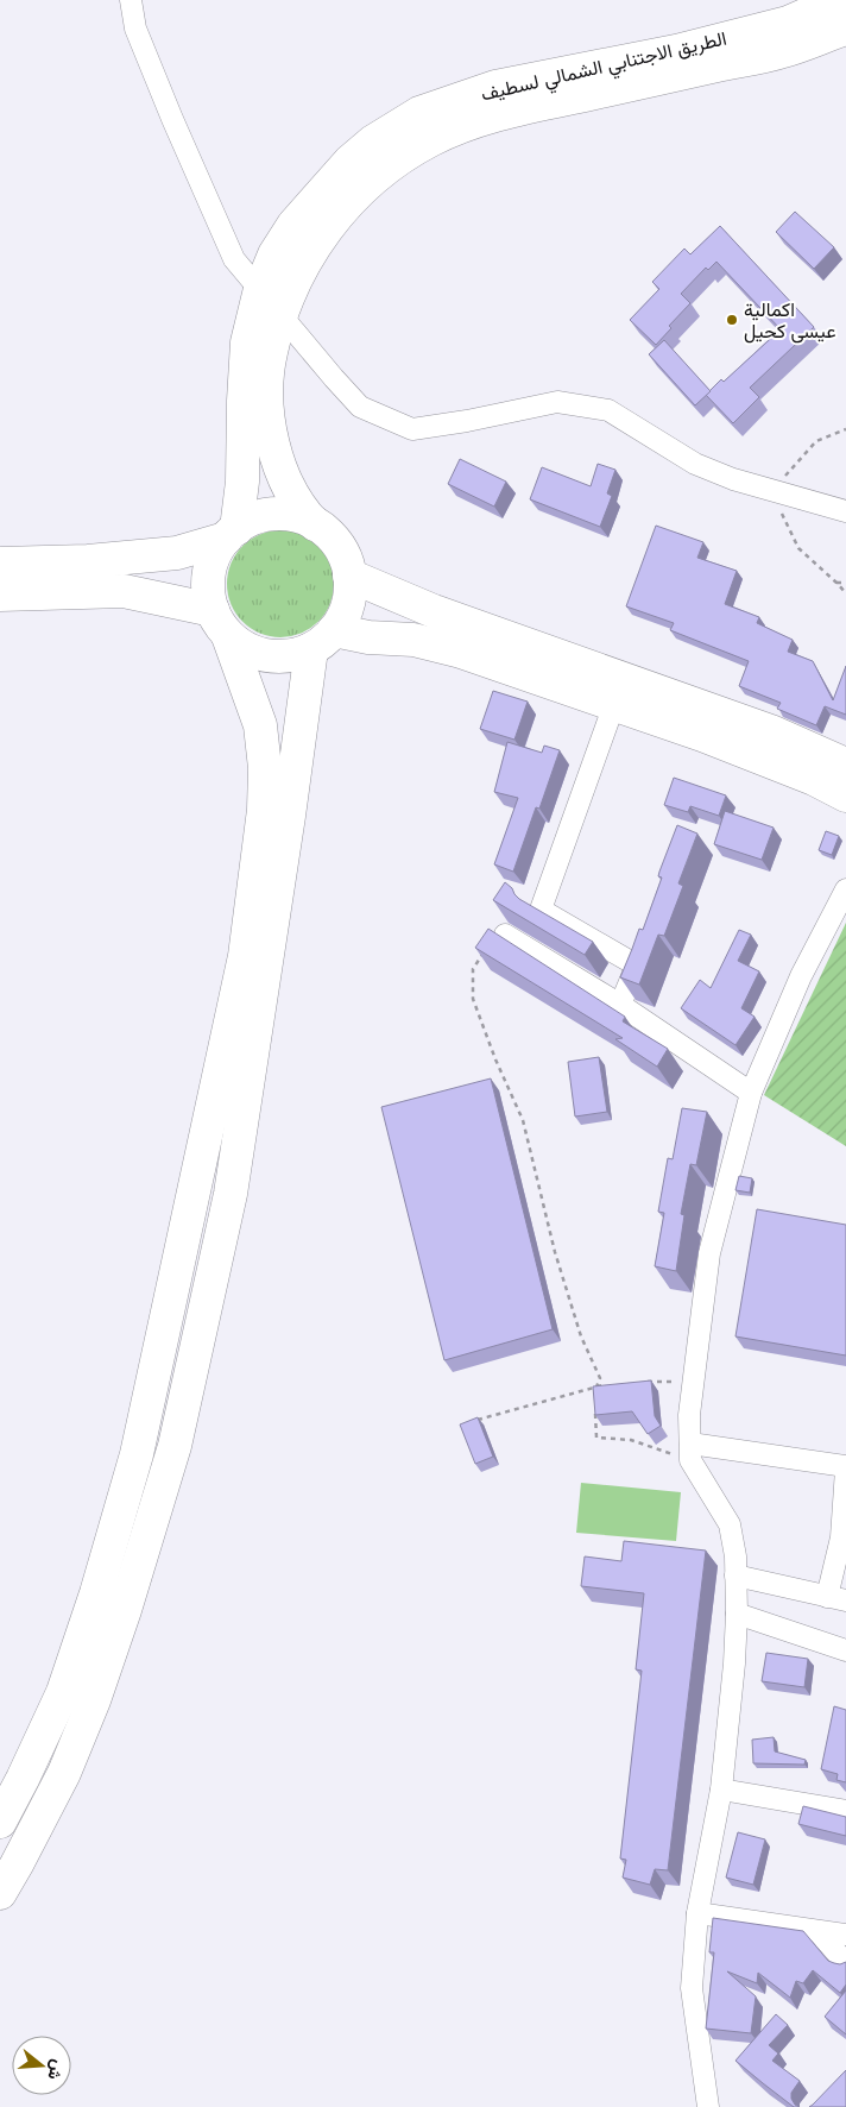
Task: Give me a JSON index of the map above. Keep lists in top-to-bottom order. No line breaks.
{"streets":{"main road":["الطريق الاجتنابي الشمالي لسطيف"]},"places":["اكمالية عيسى كحيل"],"north":"right"}
